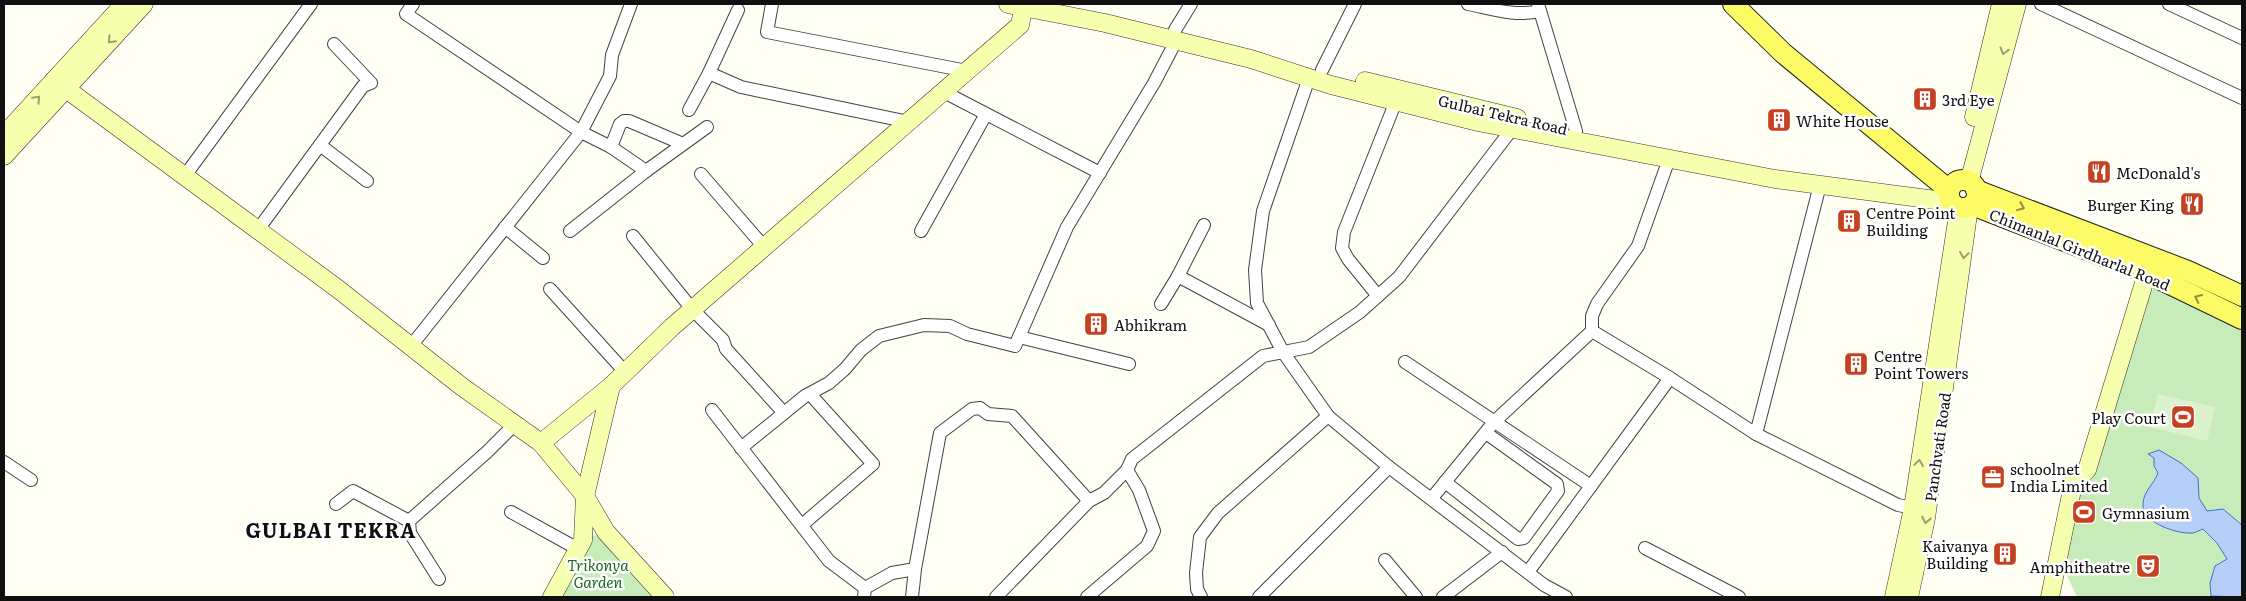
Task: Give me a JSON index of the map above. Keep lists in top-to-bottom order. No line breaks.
{"streets":{"main road":["Gulbai Tekra Road","Chimanlal Girdharlal Road","Panchvati Road"]},"crossings":[["Gulbai Tekra Road","Chimanlal Girdharlal Road"],["Gulbai Tekra Road","Panchvati Road"],["Chimanlal Girdharlal Road","Panchvati Road"]],"districts":["GULBAI TEKRA"],"parks":["Trikonya Garden"],"places":{"building":["3rd Eye","White House","Centre Point Building","Abhikram","Centre Point Towers","Kaivanya Building"],"restaurant":["McDonald's","Burger King"],"sports":["Play Court","Gymnasium"],"office":["schoolnet India Limited"],"theatre":["Amphitheatre"]}}
